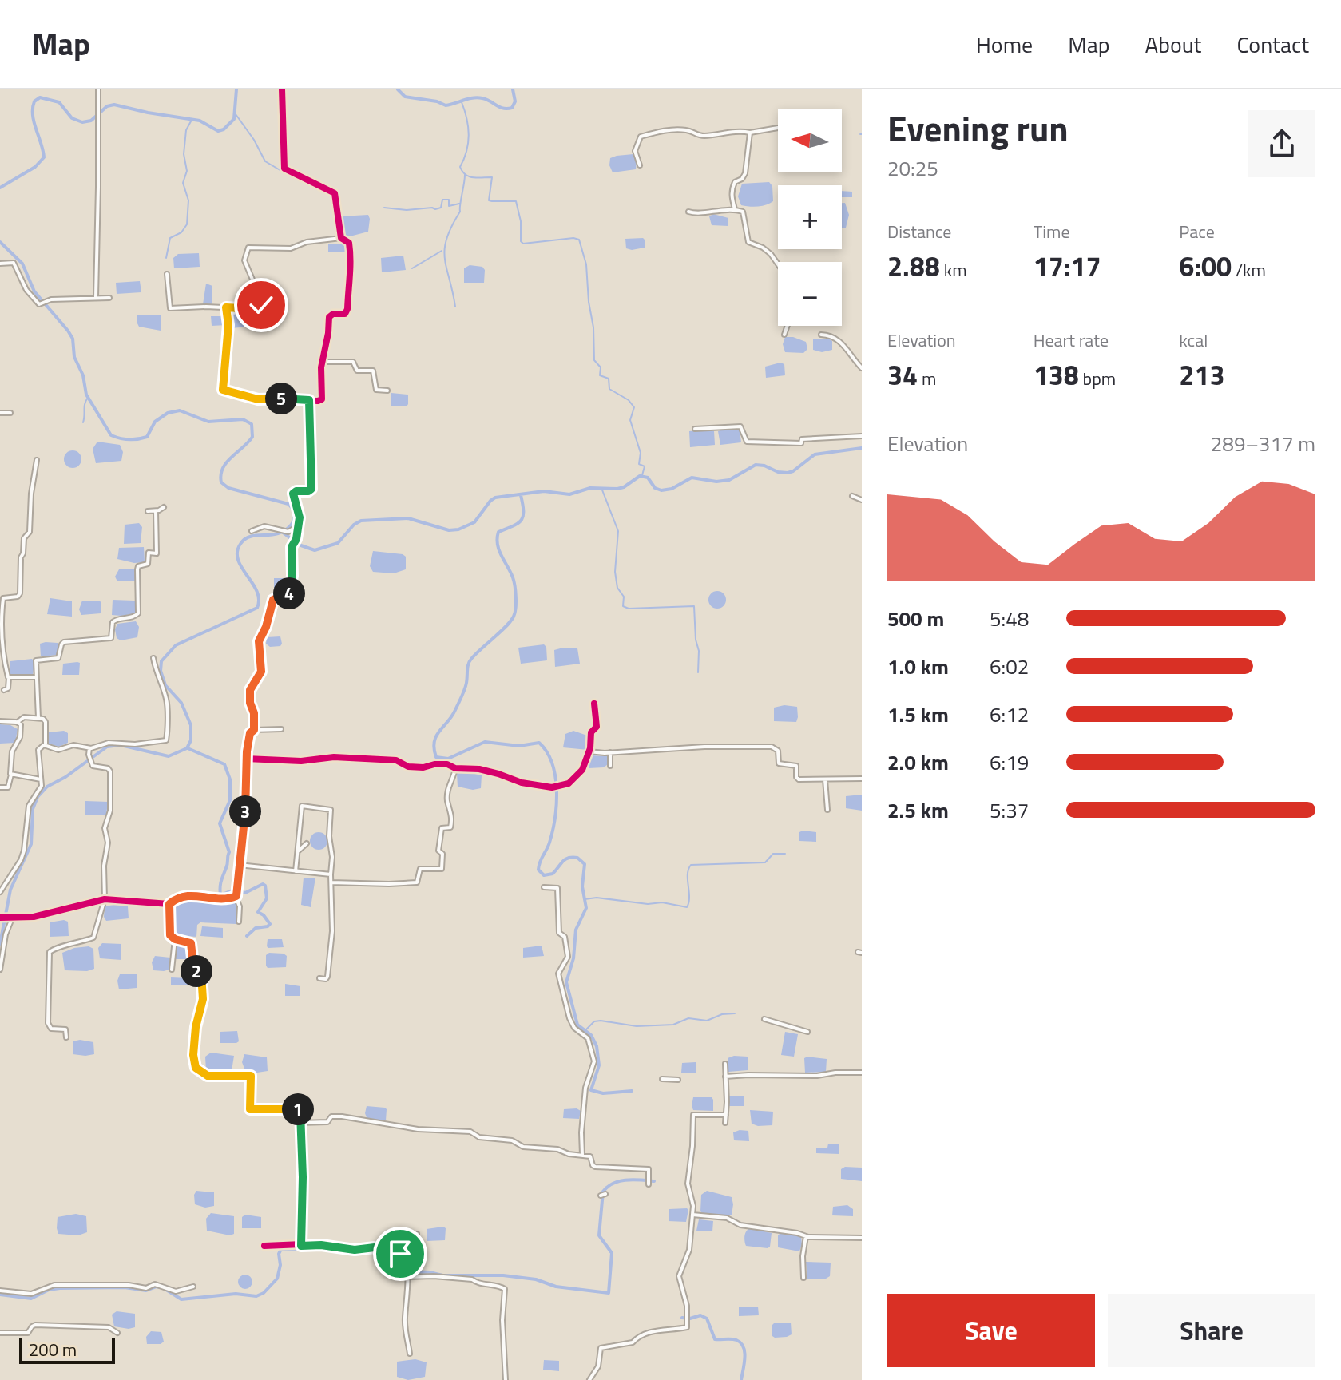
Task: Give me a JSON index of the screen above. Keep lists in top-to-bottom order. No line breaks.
{"scale_bar":"200 m","north":"left","page":{"header":"Map","nav":["Home","Map","About","Contact"],"heading":["Evening run","20:25"],"map_buttons":["+","−"],"stats":[["Distance","2.88 km"],["Time","17:17"],["Pace","6:00 /km"],["Elevation","34 m"],["Heart rate","138 bpm"],["kcal","213"]],"pins":["5","4","3","2","1"],"chart":["Elevation","289–317 m"],"list":[{"name":"500 m","note":"5:48"},{"name":"1.0 km","note":"6:02"},{"name":"1.5 km","note":"6:12"},{"name":"2.0 km","note":"6:19"},{"name":"2.5 km","note":"5:37"}],"buttons":["Save","Share"],"scale":"200 m"}}
